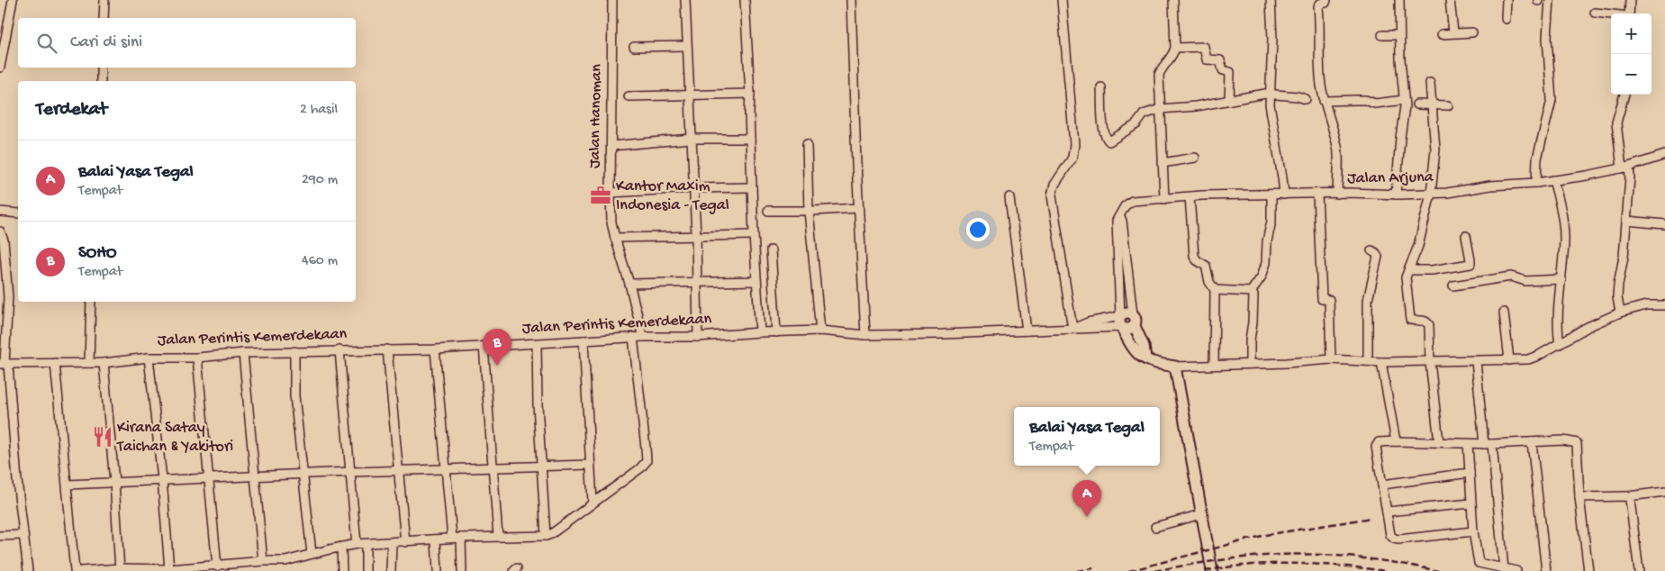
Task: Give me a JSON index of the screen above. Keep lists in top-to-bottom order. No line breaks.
{"streets":{"street":["Jalan Hanoman","Jalan Arjuna","Jalan Perintis Kemerdekaan"]},"crossings":[["Jalan Hanoman","Jalan Perintis Kemerdekaan"]],"places":{"office":["Kantor Maxim Indonesia - Tegal"],"restaurant":["Kirana Satay Taichan & Yakitori"]},"page":{"map_buttons":["+","−"],"search":"Cari di sini","heading":["Terdekat","2 hasil"],"list":[{"mark":"A","name":"Balai Yasa Tegal","note":"Tempat","value":"290 m"},{"mark":"B","name":"SOHO","note":"Tempat","value":"460 m"}],"pins":["B","A"],"popup":["Balai Yasa Tegal","Tempat"]}}
